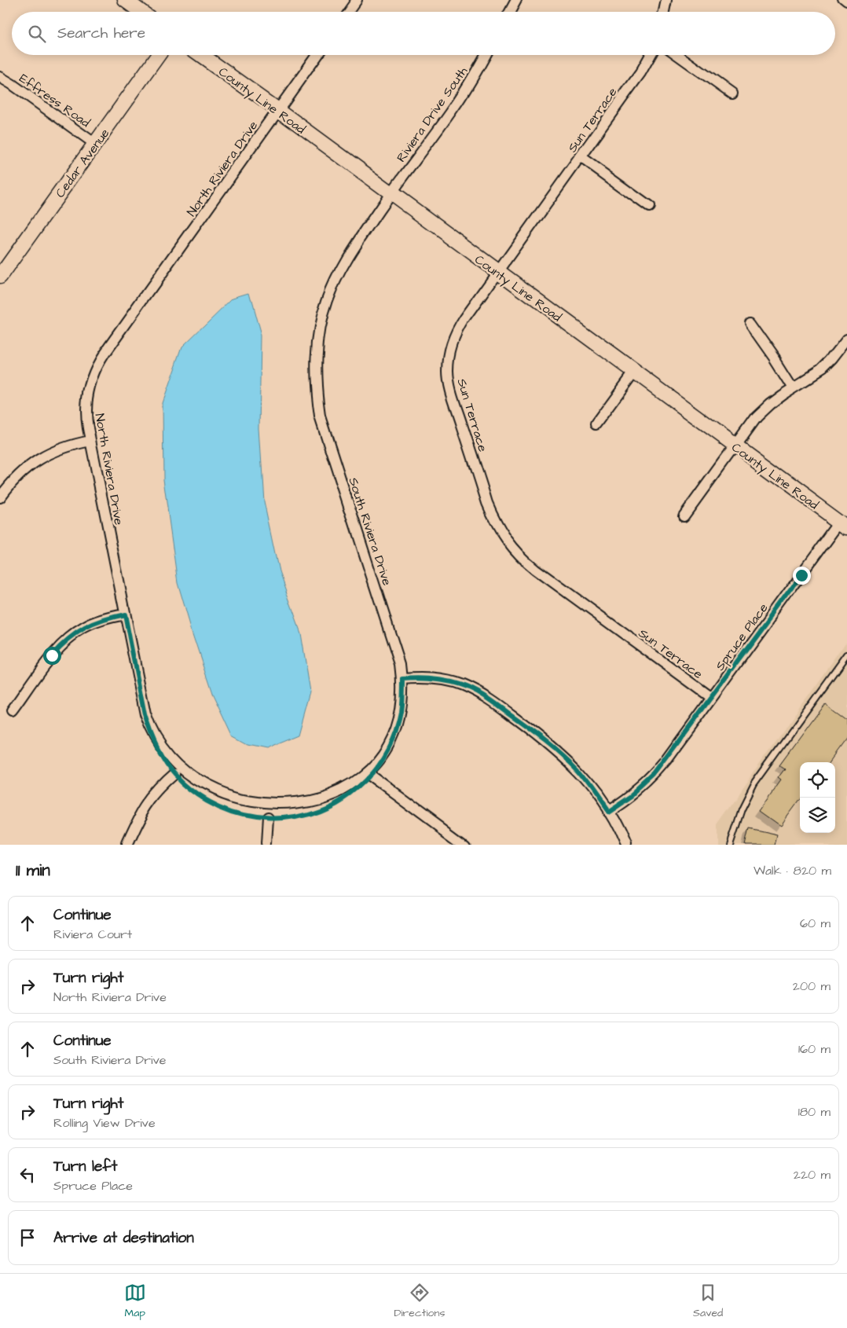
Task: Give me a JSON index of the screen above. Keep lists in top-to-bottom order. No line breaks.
{"streets":{"street":["Effress Road","County Line Road","Riviera Drive South","Sun Terrace","Cedar Avenue","North Riviera Drive","South Riviera Drive","Spruce Place"]},"crossings":[["Effress Road","Cedar Avenue"],["County Line Road","Riviera Drive South"],["County Line Road","Sun Terrace"],["County Line Road","North Riviera Drive"],["County Line Road","South Riviera Drive"],["County Line Road","Spruce Place"],["Riviera Drive South","South Riviera Drive"],["Sun Terrace","Spruce Place"]],"page":{"search":"Search here","heading":["11 min","Walk · 820 m"],"list":[["Continue","Riviera Court","60 m"],["Turn right","North Riviera Drive","200 m"],["Continue","South Riviera Drive","160 m"],["Turn right","Rolling View Drive","180 m"],["Turn left","Spruce Place","220 m"],"Arrive at destination"],"nav":["Map","Directions","Saved"]}}
